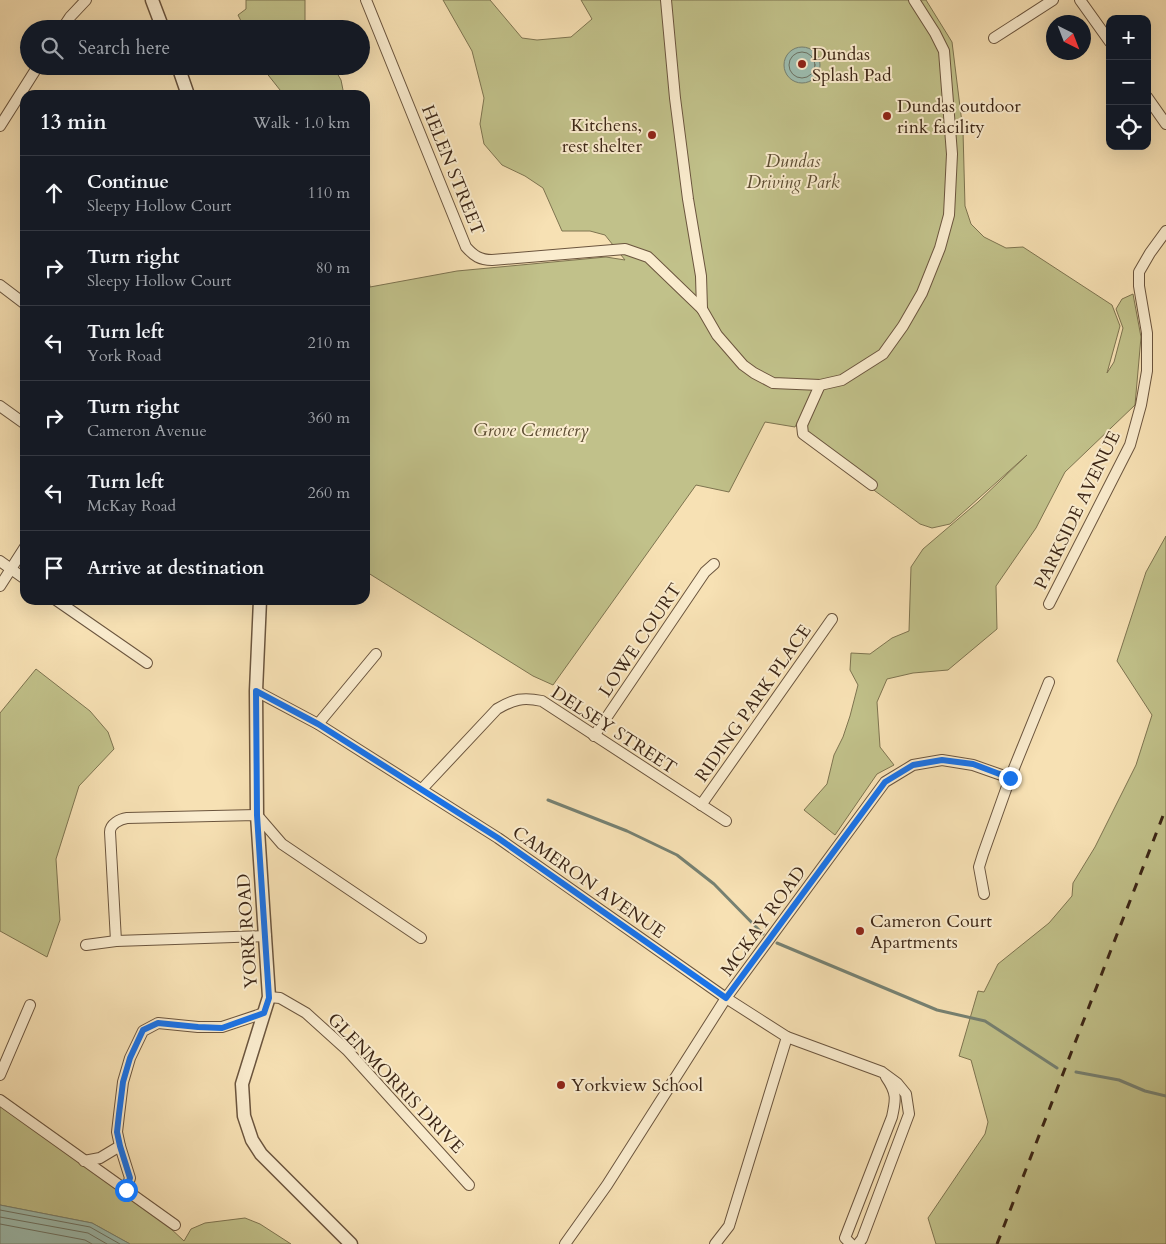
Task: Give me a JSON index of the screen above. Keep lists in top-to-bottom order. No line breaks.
{"streets":{"street":["HELEN STREET","PARKSIDE AVENUE","LOWE COURT","RIDING PARK PLACE","DELSEY STREET","CAMERON AVENUE","MCKAY ROAD","YORK ROAD","GLENMORRIS DRIVE"]},"crossings":[["LOWE COURT","DELSEY STREET"],["RIDING PARK PLACE","DELSEY STREET"],["DELSEY STREET","CAMERON AVENUE"],["CAMERON AVENUE","MCKAY ROAD"],["CAMERON AVENUE","YORK ROAD"],["YORK ROAD","GLENMORRIS DRIVE"]],"parks":["Dundas Driving Park","Grove Cemetery"],"places":["Dundas Splash Pad","Dundas outdoor rink facility","Kitchens, rest shelter","Cameron Court Apartments","Yorkview School"],"north":"bottom right","page":{"map_buttons":["+","−"],"search":"Search here","heading":["13 min","Walk · 1.0 km"],"list":[["Continue","Sleepy Hollow Court","110 m"],["Turn right","Sleepy Hollow Court","80 m"],["Turn left","York Road","210 m"],["Turn right","Cameron Avenue","360 m"],["Turn left","McKay Road","260 m"],"Arrive at destination"]}}
